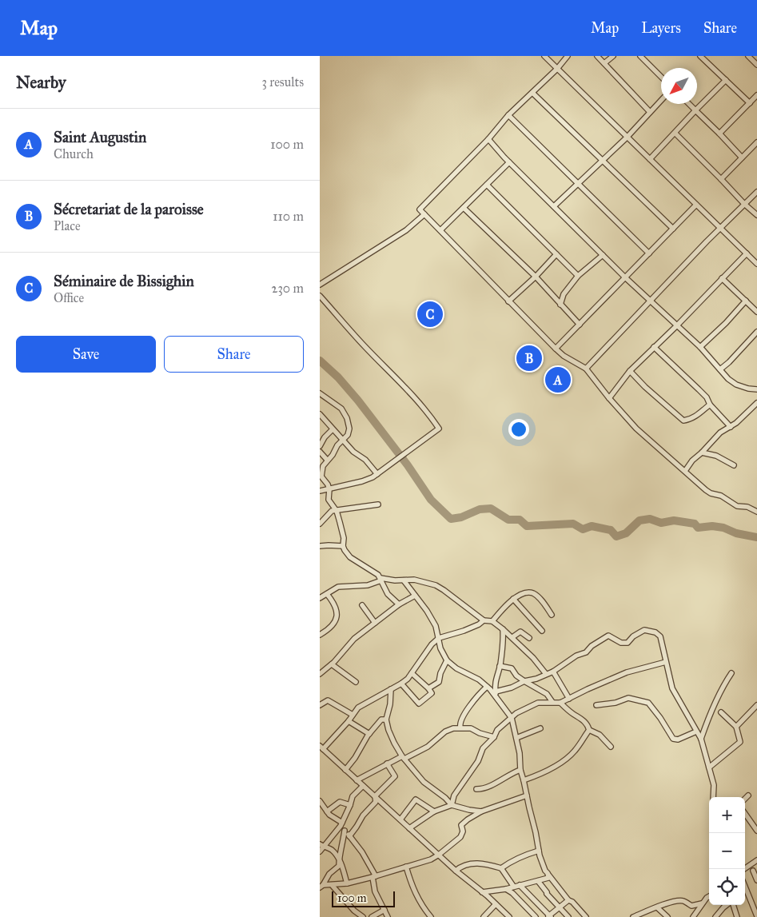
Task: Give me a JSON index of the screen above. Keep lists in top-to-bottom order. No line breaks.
{"scale_bar":"100 m","north":"bottom left","page":{"header":"Map","nav":["Map","Layers","Share"],"heading":["Nearby","3 results"],"list":[{"mark":"A","name":"Saint Augustin","note":"Church","value":"100 m"},{"mark":"B","name":"Sécretariat de la paroisse","note":"Place","value":"110 m"},{"mark":"C","name":"Séminaire de Bissighin","note":"Office","value":"230 m"}],"pins":["C","B","A"],"buttons":["Save","Share"],"map_buttons":["+","−"],"scale":"100 m"}}
